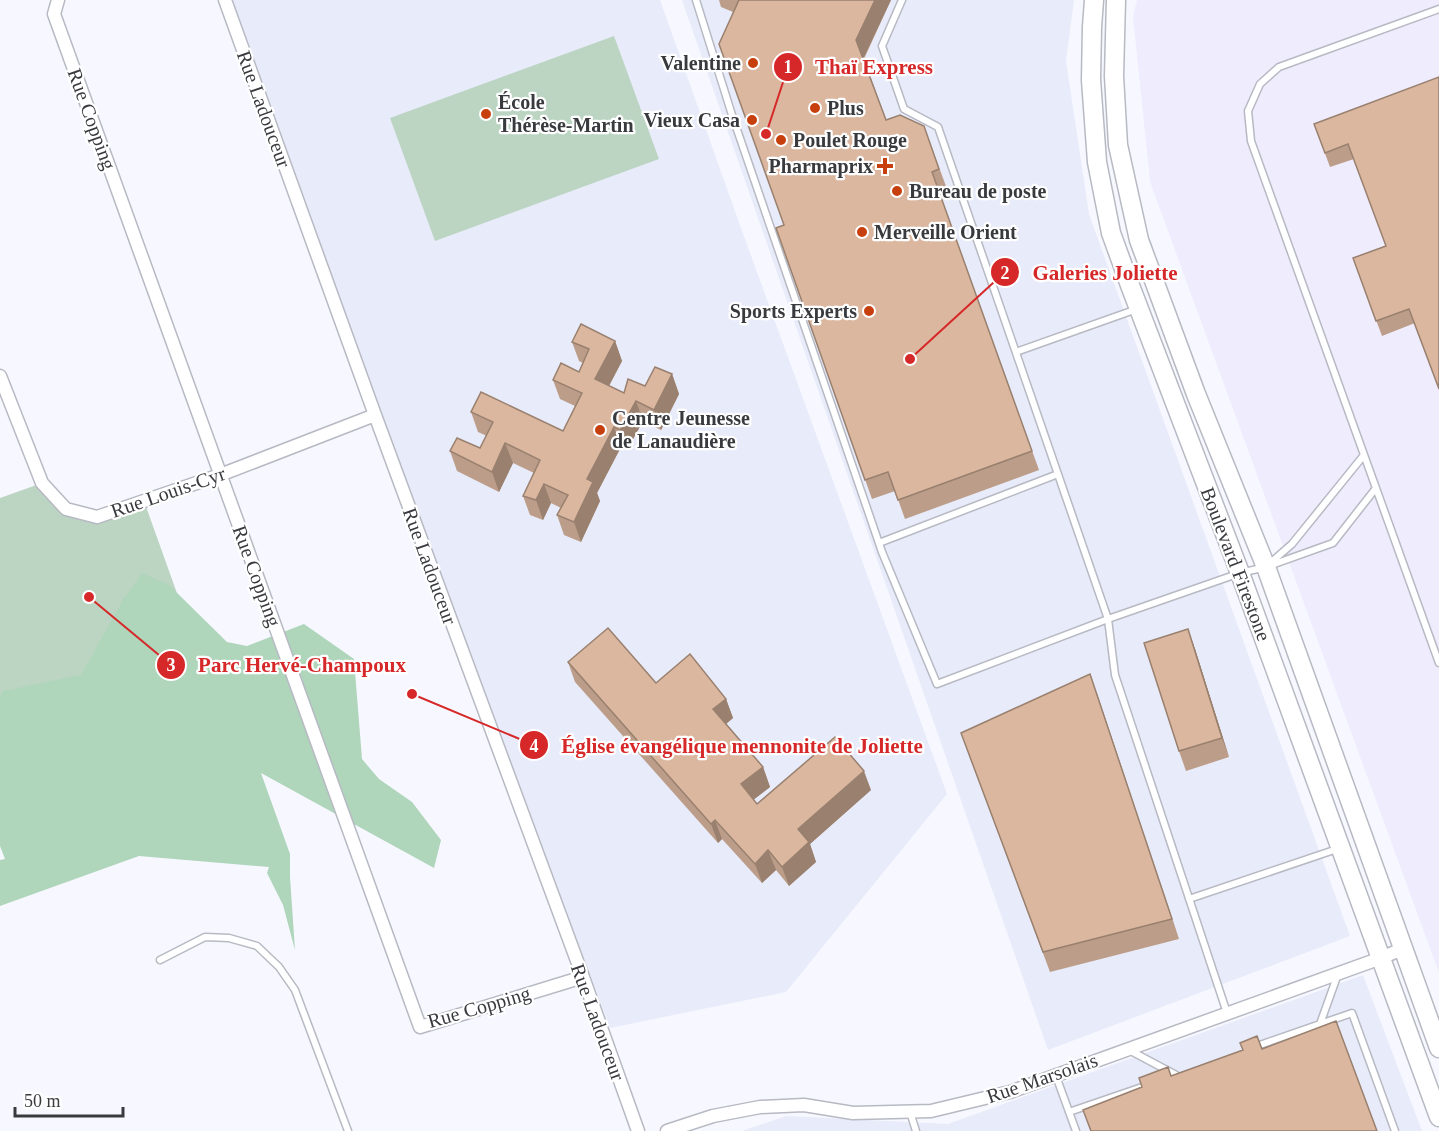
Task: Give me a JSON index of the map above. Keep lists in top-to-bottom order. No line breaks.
{"streets":{"main road":["Boulevard Firestone"],"street":["Rue Ladouceur","Rue Copping","Rue Louis-Cyr","Rue Marsolais"]},"crossings":[["Rue Ladouceur","Rue Copping"],["Rue Ladouceur","Rue Louis-Cyr"],["Rue Copping","Rue Louis-Cyr"],["Boulevard Firestone","Rue Marsolais"]],"places":{"other":["Valentine","Plus","École Thérèse-Martin","Vieux Casa","Thaï Express","Poulet Rouge","Bureau de poste","Merveille Orient","Sports Experts","Galeries Joliette","Centre Jeunesse de Lanaudière","Parc Hervé-Champoux","Église évangélique mennonite de Joliette"],"health":["Pharmaprix"]},"scale_bar":"50 m"}
